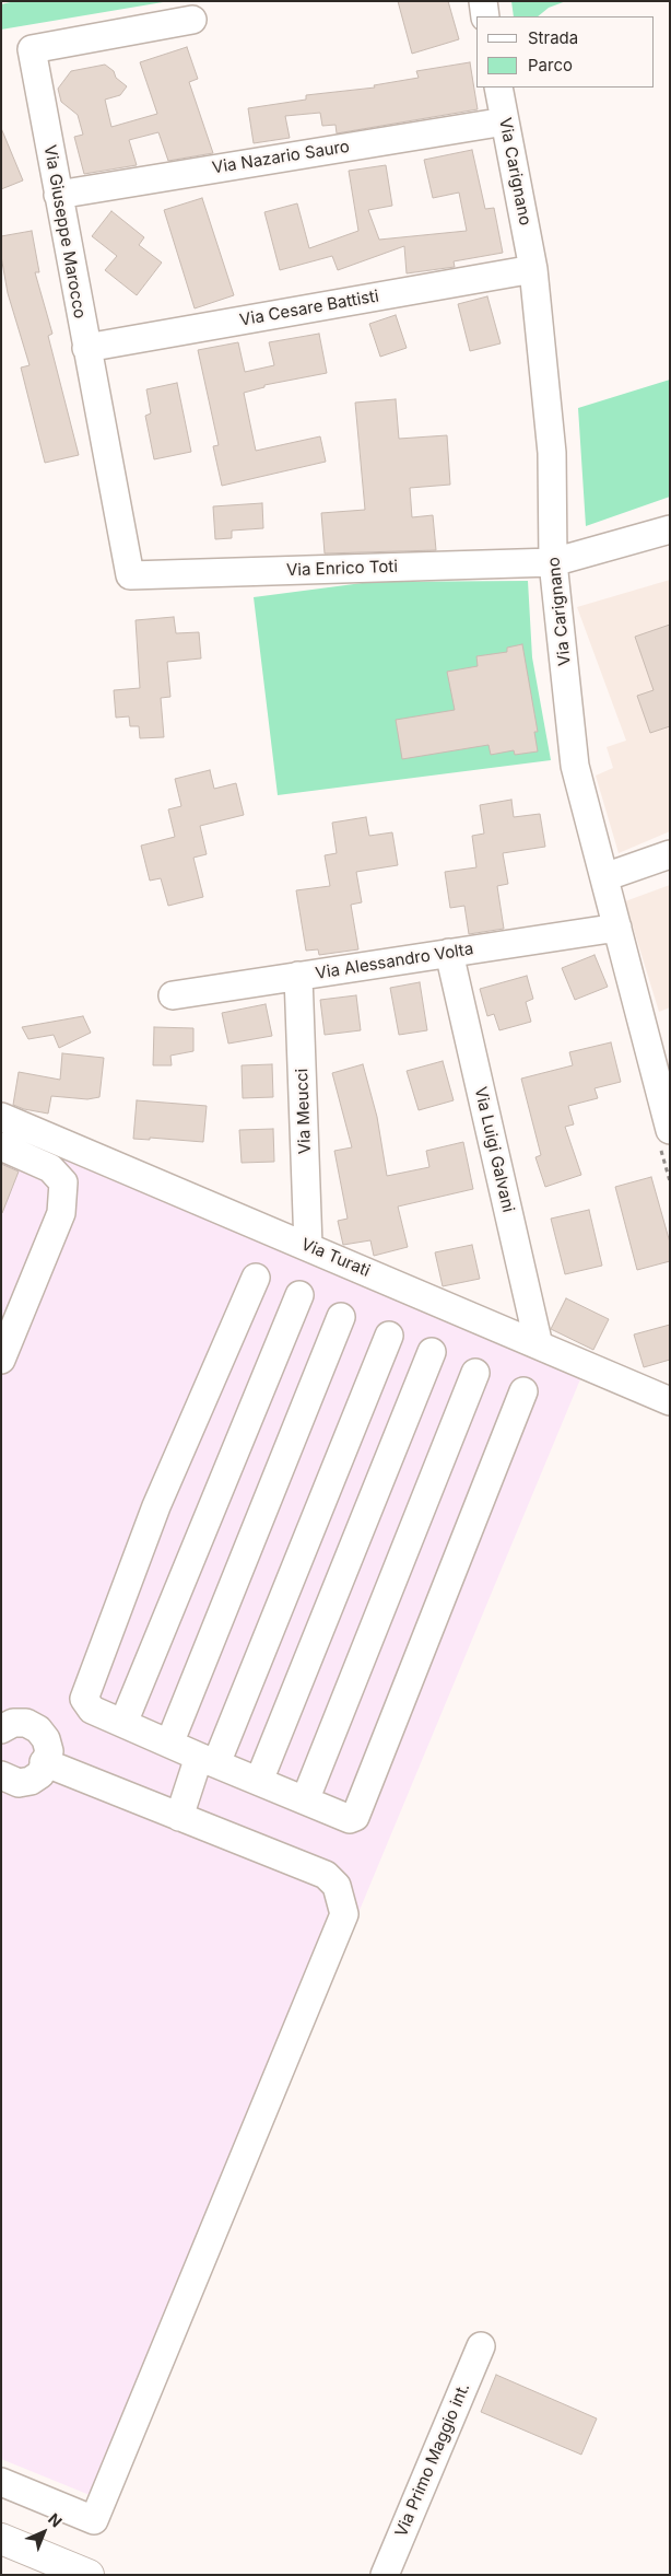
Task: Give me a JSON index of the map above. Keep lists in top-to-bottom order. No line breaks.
{"streets":{"street":["Via Nazario Sauro","Via Carignano","Via Giuseppe Marocco","Via Cesare Battisti","Via Enrico Toti","Via Alessandro Volta","Via Meucci","Via Luigi Galvani","Via Turati","Via Primo Maggio int."]},"crossings":[["Via Nazario Sauro","Via Carignano"],["Via Nazario Sauro","Via Giuseppe Marocco"],["Via Carignano","Via Cesare Battisti"],["Via Carignano","Via Enrico Toti"],["Via Carignano","Via Alessandro Volta"],["Via Giuseppe Marocco","Via Cesare Battisti"],["Via Giuseppe Marocco","Via Enrico Toti"],["Via Alessandro Volta","Via Meucci"],["Via Alessandro Volta","Via Luigi Galvani"],["Via Meucci","Via Turati"],["Via Luigi Galvani","Via Turati"]],"legend":["Strada","Parco"],"north":"top right"}
